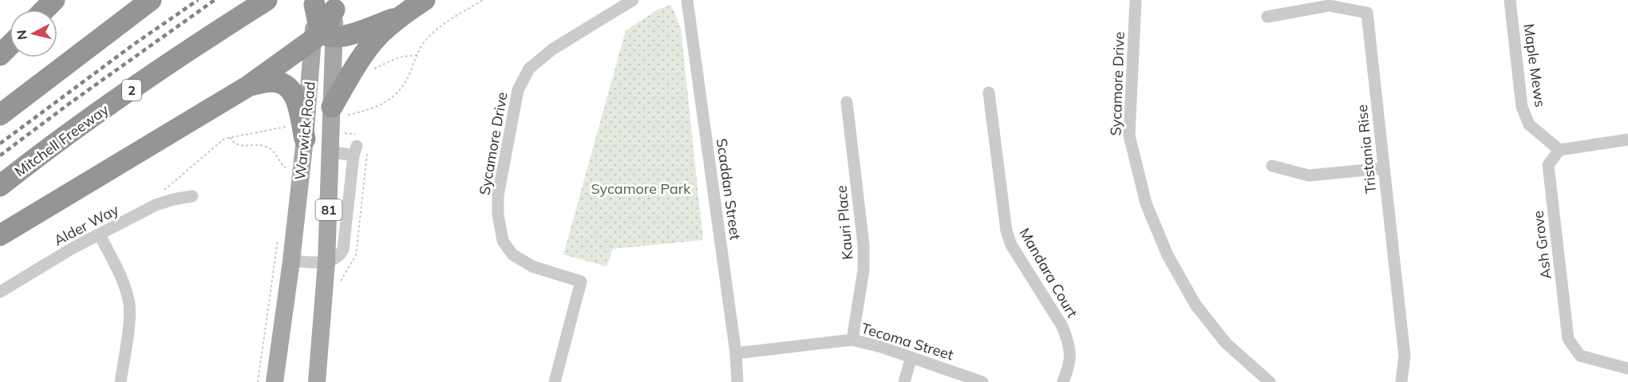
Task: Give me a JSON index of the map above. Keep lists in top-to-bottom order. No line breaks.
{"streets":{"highway":["2","Mitchell Freeway"],"main road":["Warwick Road","81"],"street":["Maple Mews","Sycamore Drive","Tristania Rise","Scaddan Street","Kauri Place","Alder Way","Ash Grove","Mandara Court","Tecoma Street"]},"crossings":[["Maple Mews","Ash Grove"],["Scaddan Street","Tecoma Street"],["Kauri Place","Tecoma Street"]],"parks":["Sycamore Park"],"north":"left"}
